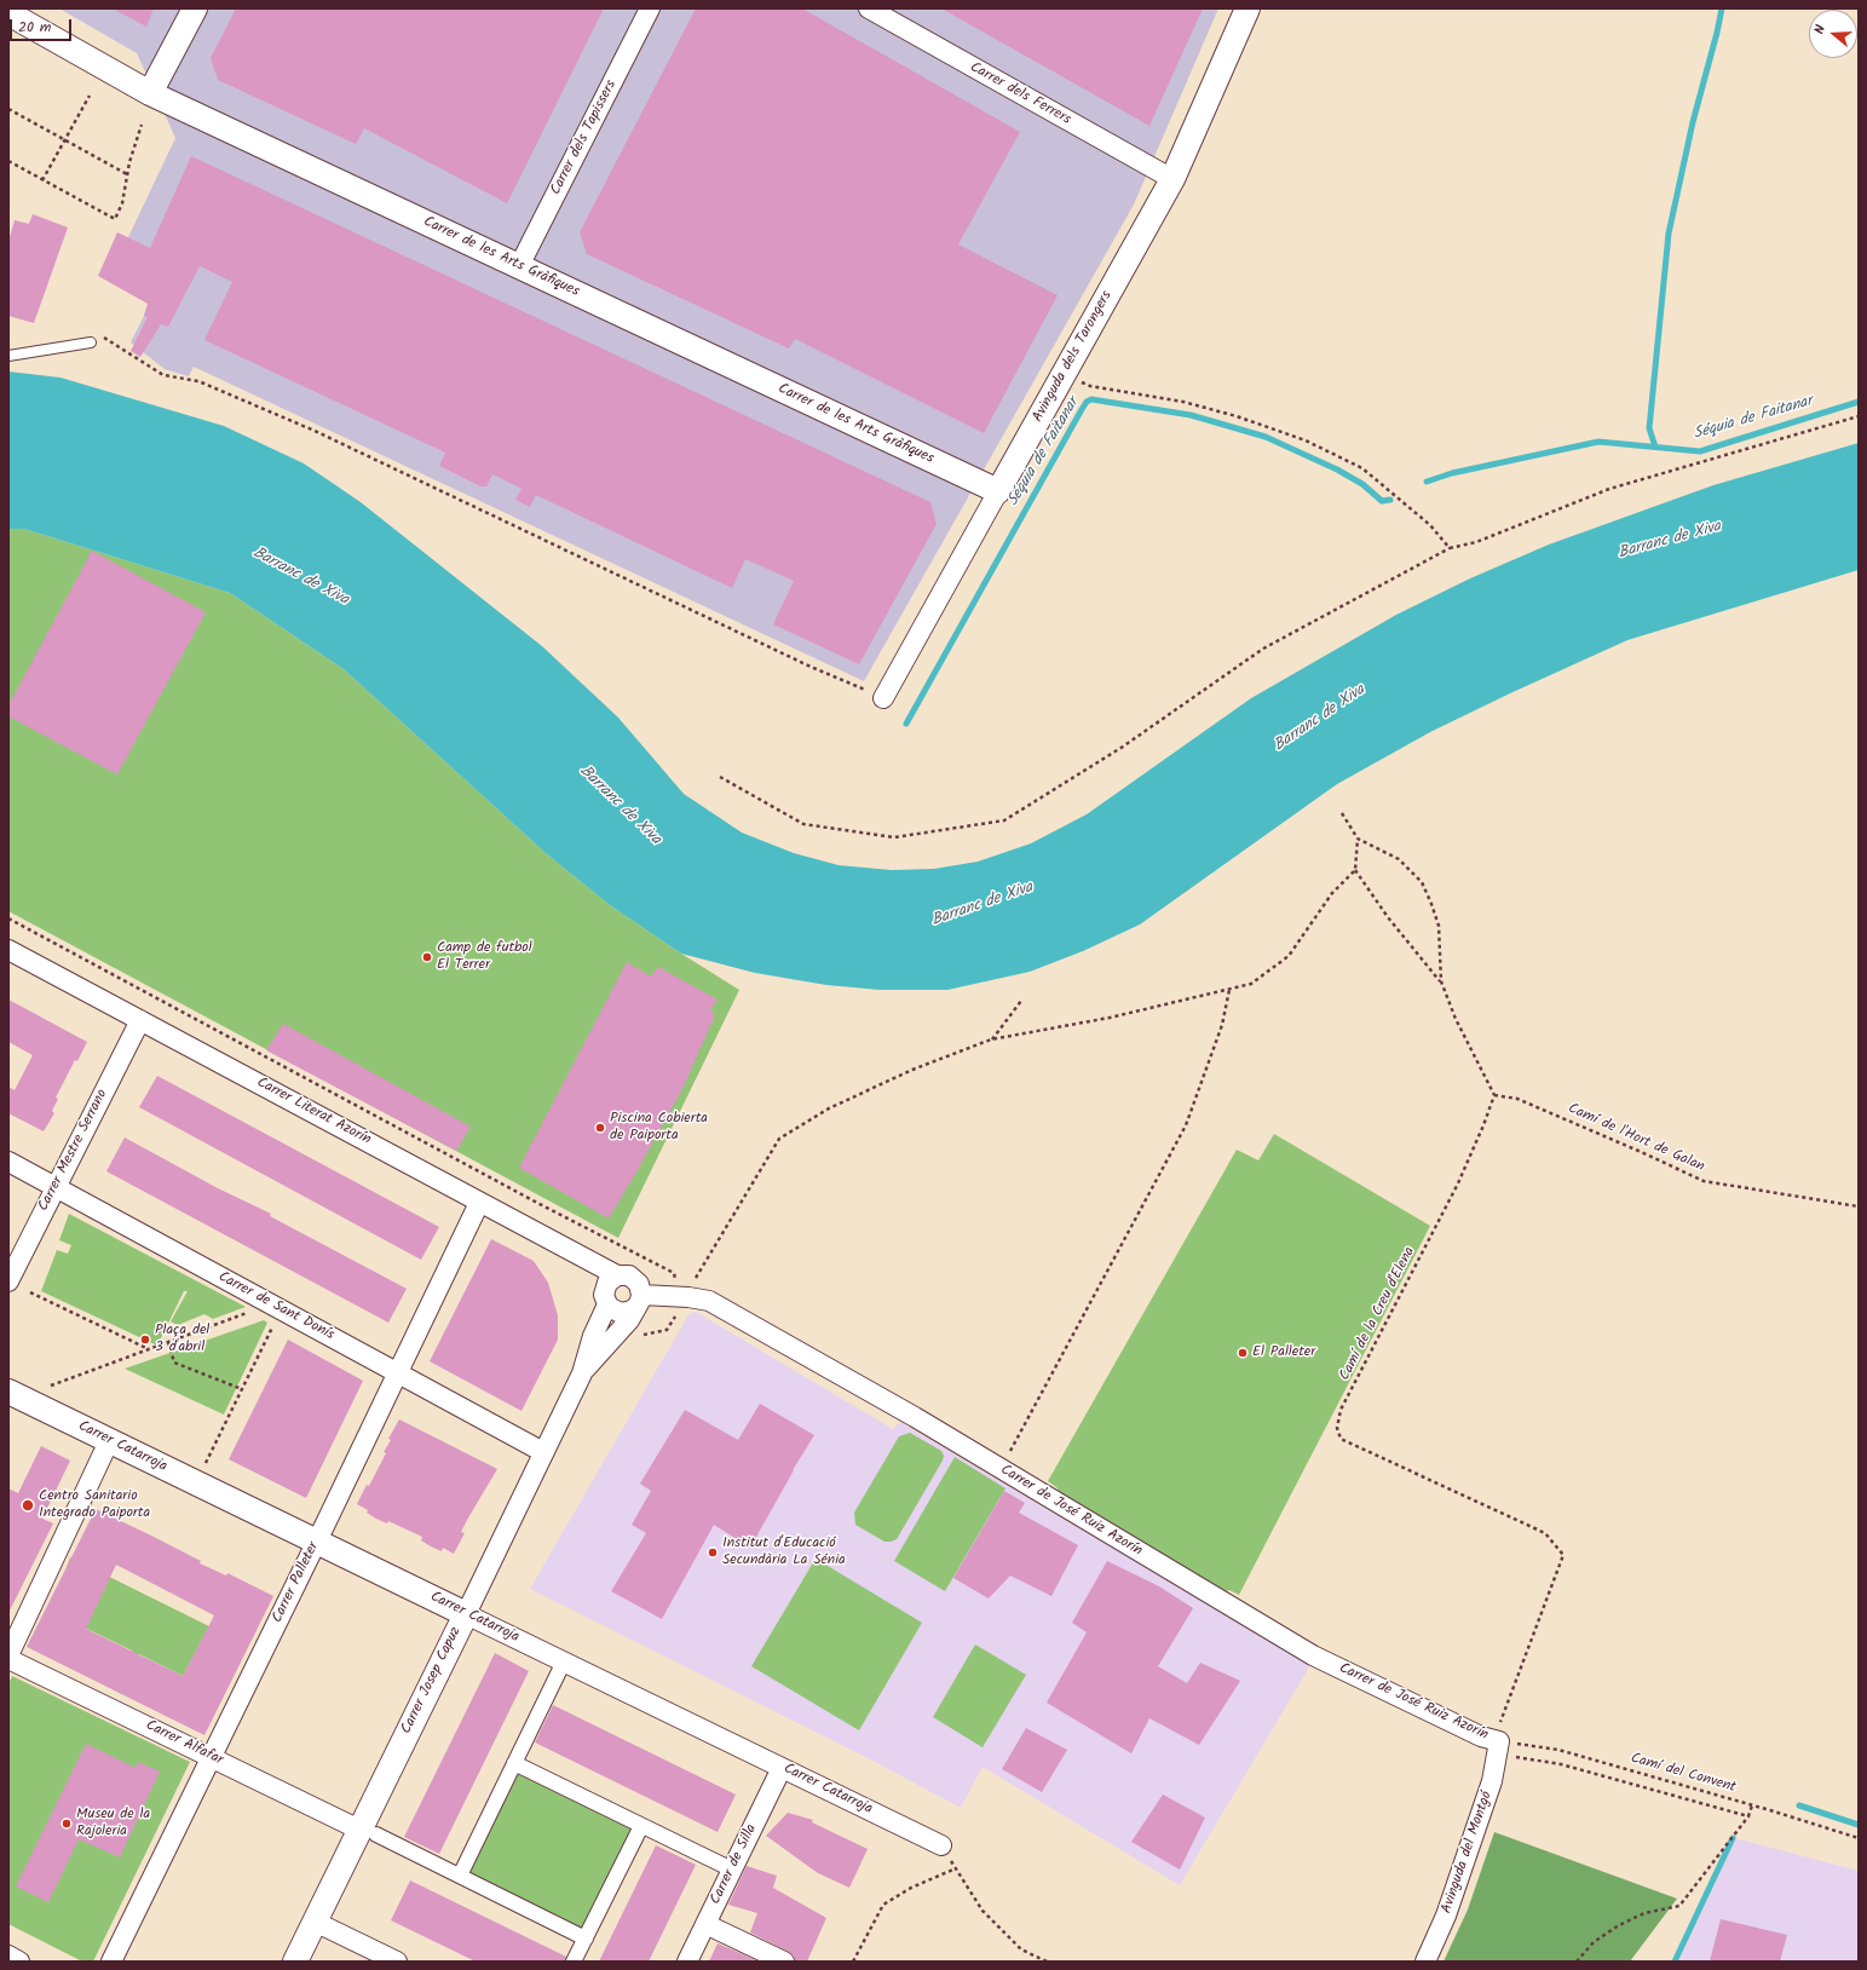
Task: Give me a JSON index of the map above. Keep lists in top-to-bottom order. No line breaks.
{"streets":{"street":["Carrer dels Ferrers","Carrer dels Tapissers","Carrer de les Arts Gràfiques","Avinguda dels Tarongers","Carrer Literat Azorín","Carrer Mestre Serrano","Carrer de Sant Donís","Carrer Catarroja","Carrer de José Ruiz Azorín","Carrer Palleter","Carrer Josep Capuz","Carrer Alfafar","Avinguda del Montgó","Carrer de Silla"],"path":["Camí de l'Hort de Galan","Camí de la Creu d'Elena","Camí del Convent"]},"crossings":[["Carrer dels Ferrers","Avinguda dels Tarongers"],["Carrer dels Tapissers","Carrer de les Arts Gràfiques"],["Carrer de les Arts Gràfiques","Avinguda dels Tarongers"],["Carrer Literat Azorín","Carrer Mestre Serrano"],["Carrer Literat Azorín","Carrer de José Ruiz Azorín"],["Carrer Literat Azorín","Carrer Palleter"],["Carrer Literat Azorín","Carrer Josep Capuz"],["Camí de l'Hort de Galan","Camí de la Creu d'Elena"],["Carrer Mestre Serrano","Carrer de Sant Donís"],["Carrer de Sant Donís","Carrer Palleter"],["Carrer de Sant Donís","Carrer Josep Capuz"],["Camí de la Creu d'Elena","Carrer de José Ruiz Azorín"],["Camí de la Creu d'Elena","Camí del Convent"],["Camí de la Creu d'Elena","Avinguda del Montgó"],["Carrer Catarroja","Carrer Palleter"],["Carrer Catarroja","Carrer Josep Capuz"],["Carrer Catarroja","Carrer de Silla"],["Carrer de José Ruiz Azorín","Carrer Josep Capuz"],["Carrer de José Ruiz Azorín","Camí del Convent"],["Carrer de José Ruiz Azorín","Avinguda del Montgó"],["Carrer Palleter","Carrer Alfafar"],["Carrer Josep Capuz","Carrer Alfafar"],["Camí del Convent","Avinguda del Montgó"]],"water":["Séquia de Faitanar","Barranc de Xiva"],"places":["Camp de futbol El Terrer","Piscina Cobierta de Paiporta","Plaça del 3 d'abril","El Palleter","Centro Sanitario Integrado Paiporta","Institut d'Educació Secundària La Sénia","Museu de la Rajoleria"],"scale_bar":"20 m","north":"left"}
